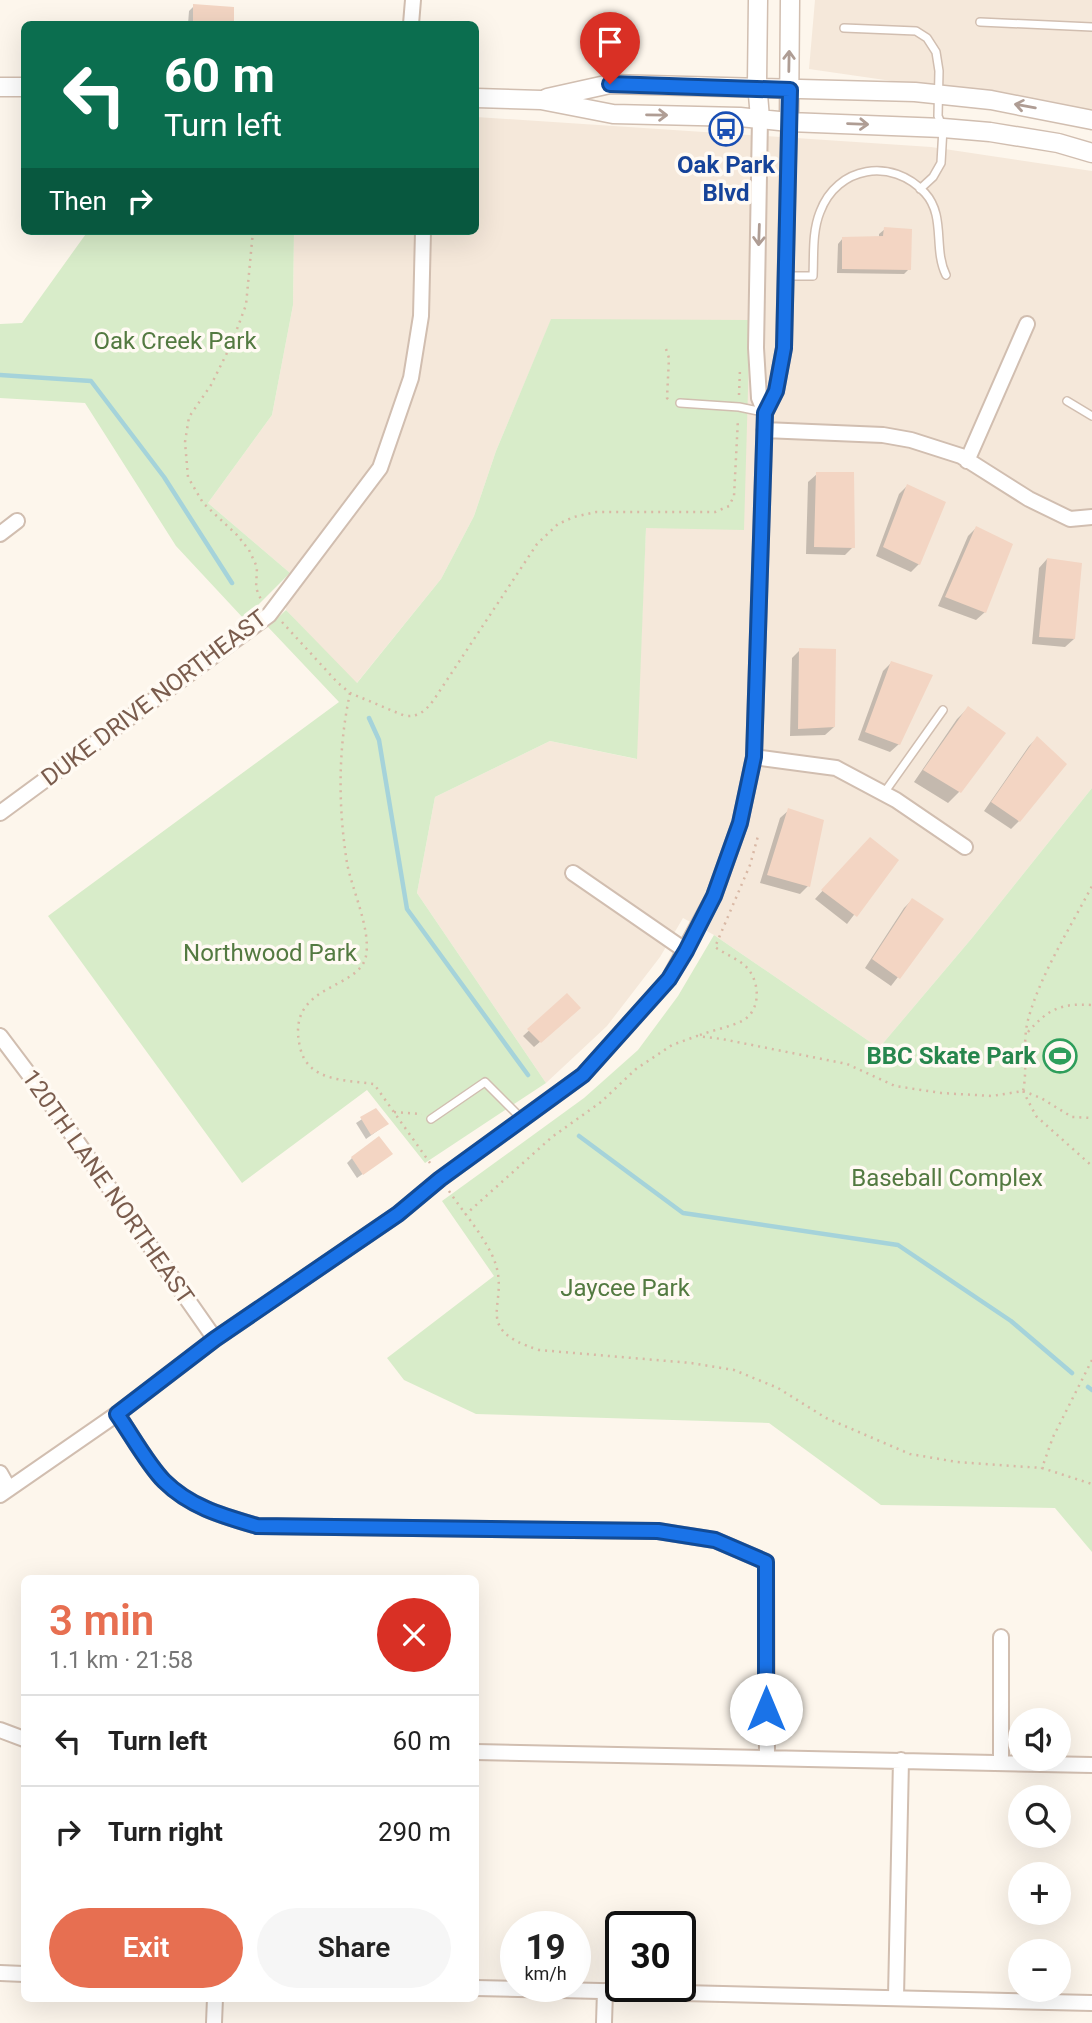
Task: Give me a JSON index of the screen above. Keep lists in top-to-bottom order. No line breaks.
{"streets":{"street":["DUKE DRIVE NORTHEAST","120TH LANE NORTHEAST"]},"parks":["Oak Creek Park","Northwood Park","Baseball Complex","Jaycee Park"],"places":{"bus stop":["Oak Park Blvd"],"sports":["BBC Skate Park"]},"page":{"turn":["60 m","Turn left"],"then":"Then","heading":["3 min","1.1 km · 21:58"],"list":[{"name":"Turn left","value":"60 m"},{"name":"Turn right","value":"290 m"}],"map_buttons":["+","−"],"buttons":["Exit","Share"],"speed":"19 km/h","limit":"30"}}
